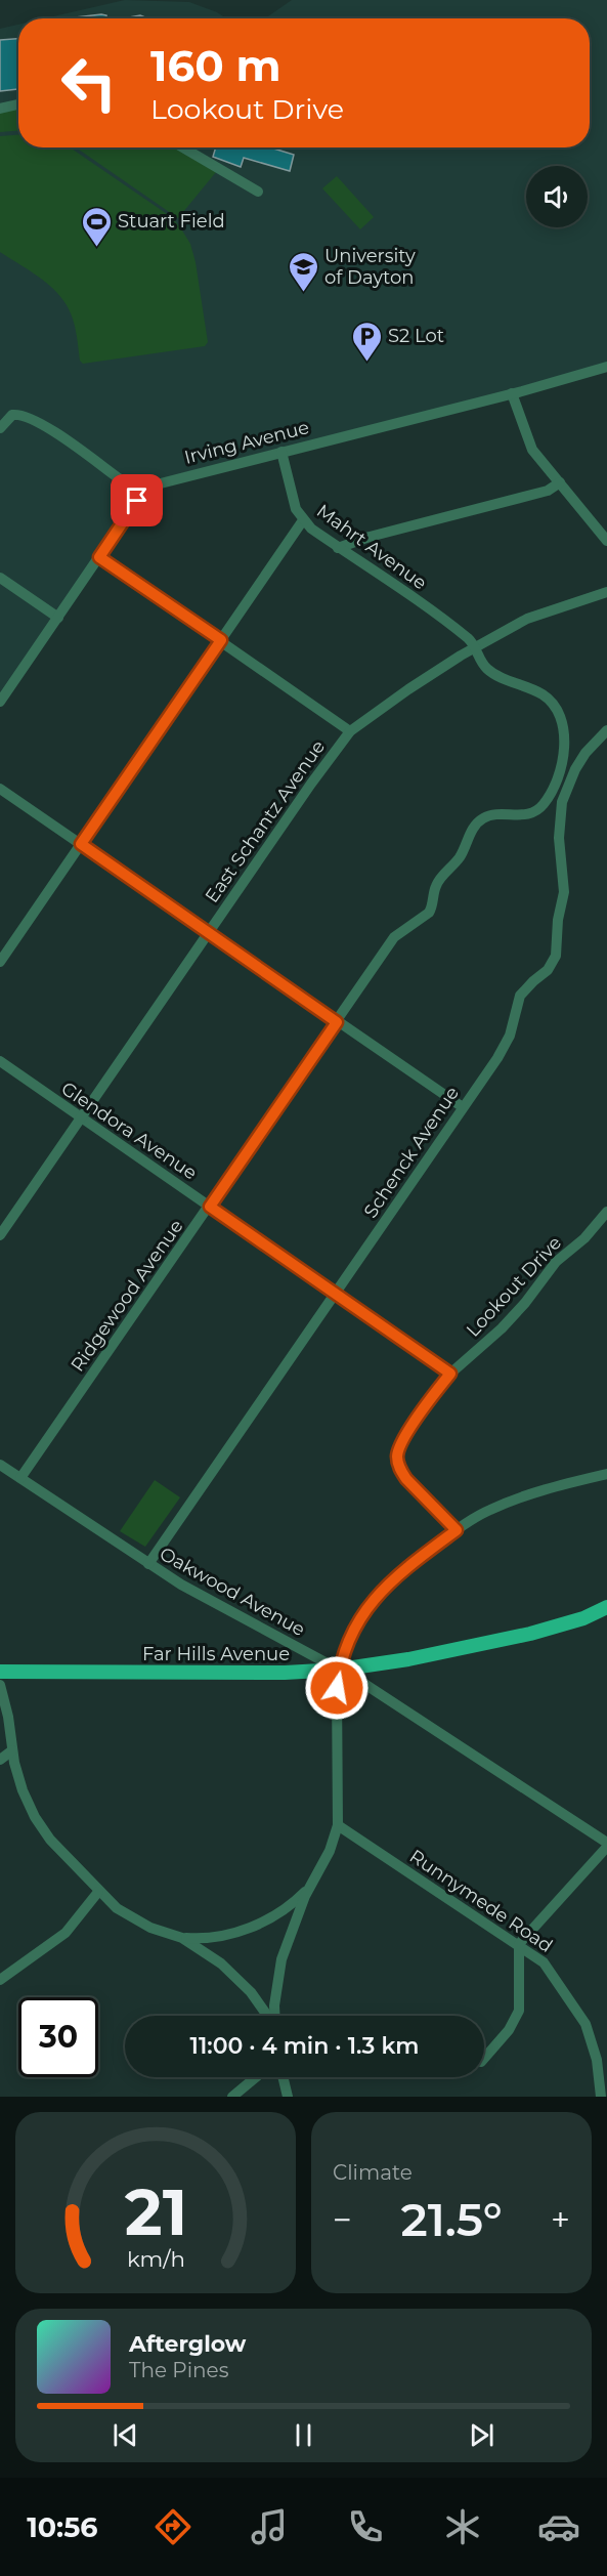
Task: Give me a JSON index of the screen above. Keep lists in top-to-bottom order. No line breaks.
{"streets":{"main road":["Far Hills Avenue"],"street":["Irving Avenue","Mahrt Avenue","East Schantz Avenue","Glendora Avenue","Schenck Avenue","Lookout Drive","Ridgewood Avenue","Oakwood Avenue","Runnymede Road"]},"crossings":[["Irving Avenue","Mahrt Avenue"],["Mahrt Avenue","East Schantz Avenue"],["East Schantz Avenue","Glendora Avenue"],["Glendora Avenue","Schenck Avenue"],["Glendora Avenue","Lookout Drive"],["Glendora Avenue","Ridgewood Avenue"],["Schenck Avenue","Ridgewood Avenue"],["Schenck Avenue","Oakwood Avenue"],["Ridgewood Avenue","Oakwood Avenue"],["Oakwood Avenue","Far Hills Avenue"]],"places":{"sports":["Stuart Field"],"school or university":["University of Dayton"],"parking":["S2 Lot"]},"page":{"turn":["160 m","Lookout Drive"],"limit":"30","trip":"11:00 · 4 min · 1.3 km","tile":"Climate","heat":["−","21.5°","+"],"song":["Afterglow","The Pines"],"tabs":"10:56","gauge":["21","km/h"]}}
